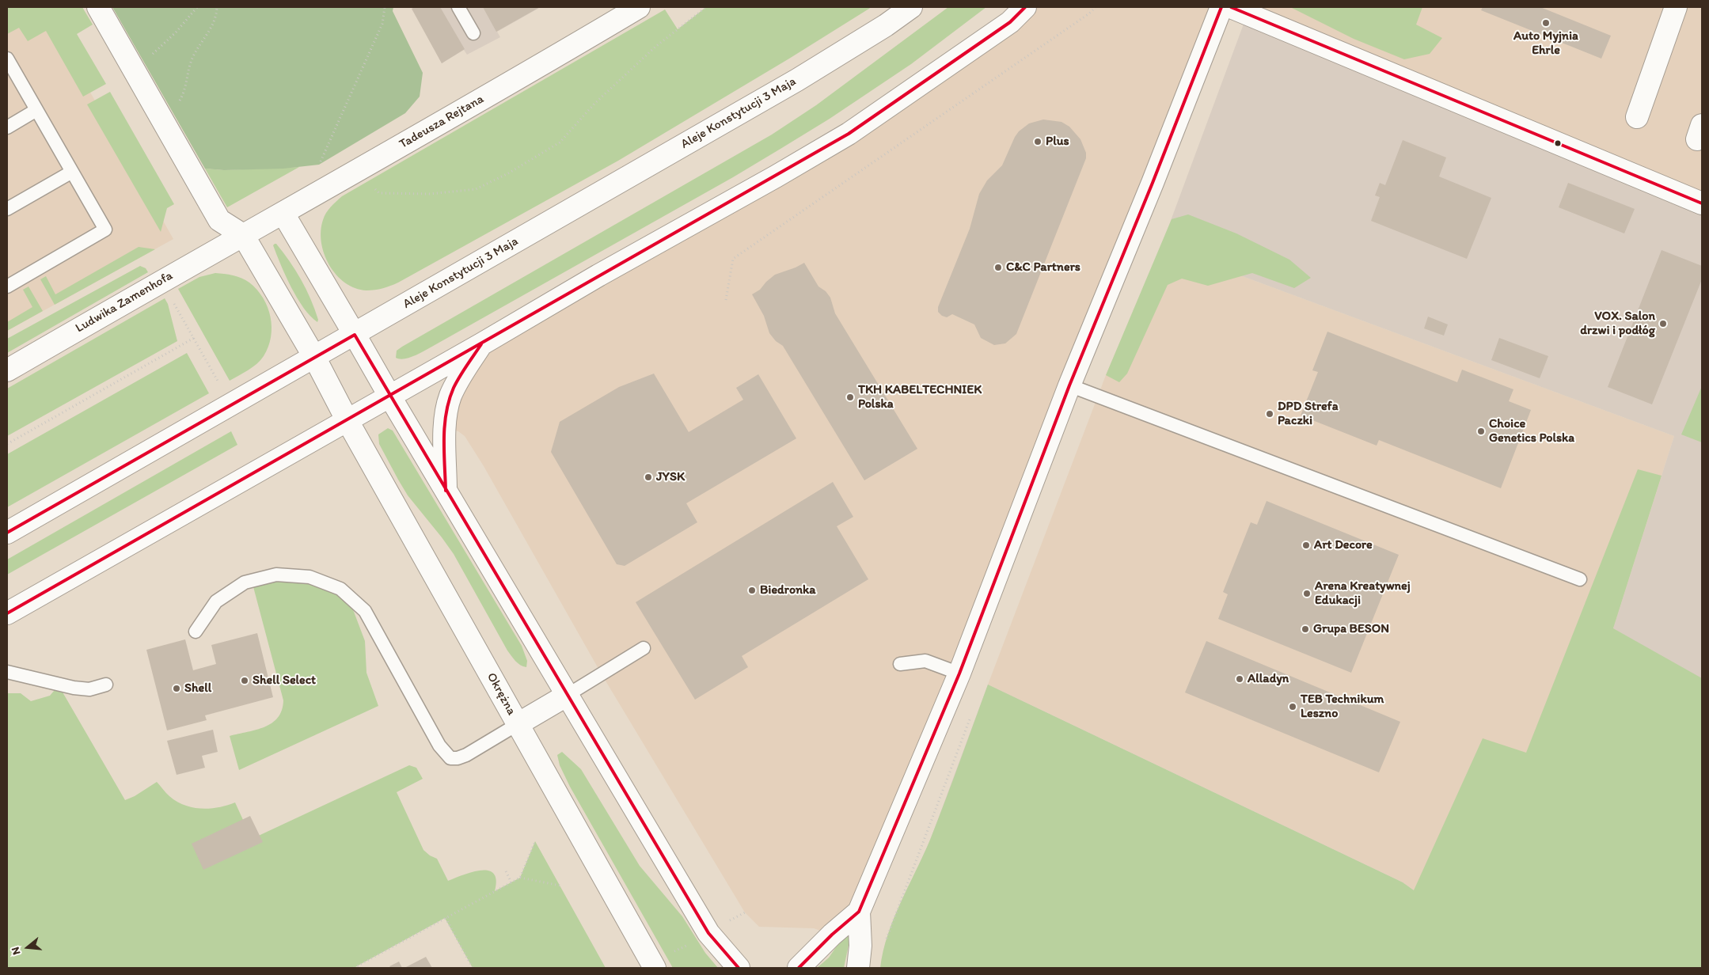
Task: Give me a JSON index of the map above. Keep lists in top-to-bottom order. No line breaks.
{"streets":{"street":["Aleje Konstytucji 3 Maja","Tadeusza Rejtana","Ludwika Zamenhofa","Okrężna"]},"crossings":[["Aleje Konstytucji 3 Maja","Okrężna"],["Tadeusza Rejtana","Ludwika Zamenhofa"],["Tadeusza Rejtana","Okrężna"],["Ludwika Zamenhofa","Okrężna"]],"places":["Auto Myjnia Ehrle","Plus","C&C Partners","VOX. Salon drzwi i podłóg","TKH KABELTECHNIEK Polska","DPD Strefa Paczki","Choice Genetics Polska","JYSK","Art Decore","Biedronka","Arena Kreatywnej Edukacji","Grupa BESON","Alladyn","Shell Select","Shell","TEB Technikum Leszno"],"north":"left"}
